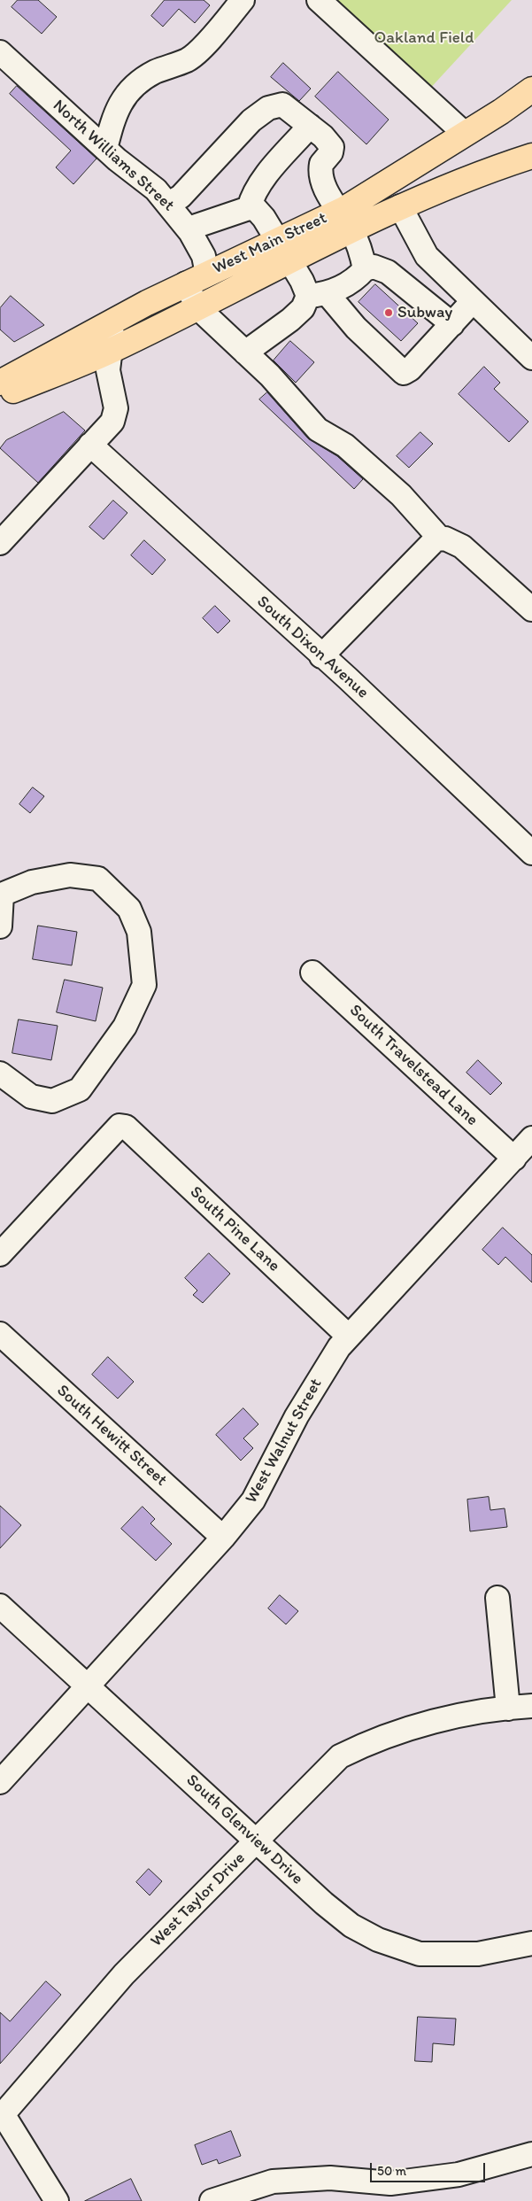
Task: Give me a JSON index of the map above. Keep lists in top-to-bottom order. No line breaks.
{"streets":{"highway":["West Main Street"],"street":["North Williams Street","South Dixon Avenue","South Travelstead Lane","South Pine Lane","South Hewitt Street","West Walnut Street","South Glenview Drive","West Taylor Drive"]},"crossings":[["North Williams Street","West Main Street"],["South Travelstead Lane","West Walnut Street"],["South Pine Lane","West Walnut Street"],["South Hewitt Street","West Walnut Street"],["West Walnut Street","South Glenview Drive"],["South Glenview Drive","West Taylor Drive"]],"parks":["Oakland Field"],"places":["Subway"],"scale_bar":"50 m"}
